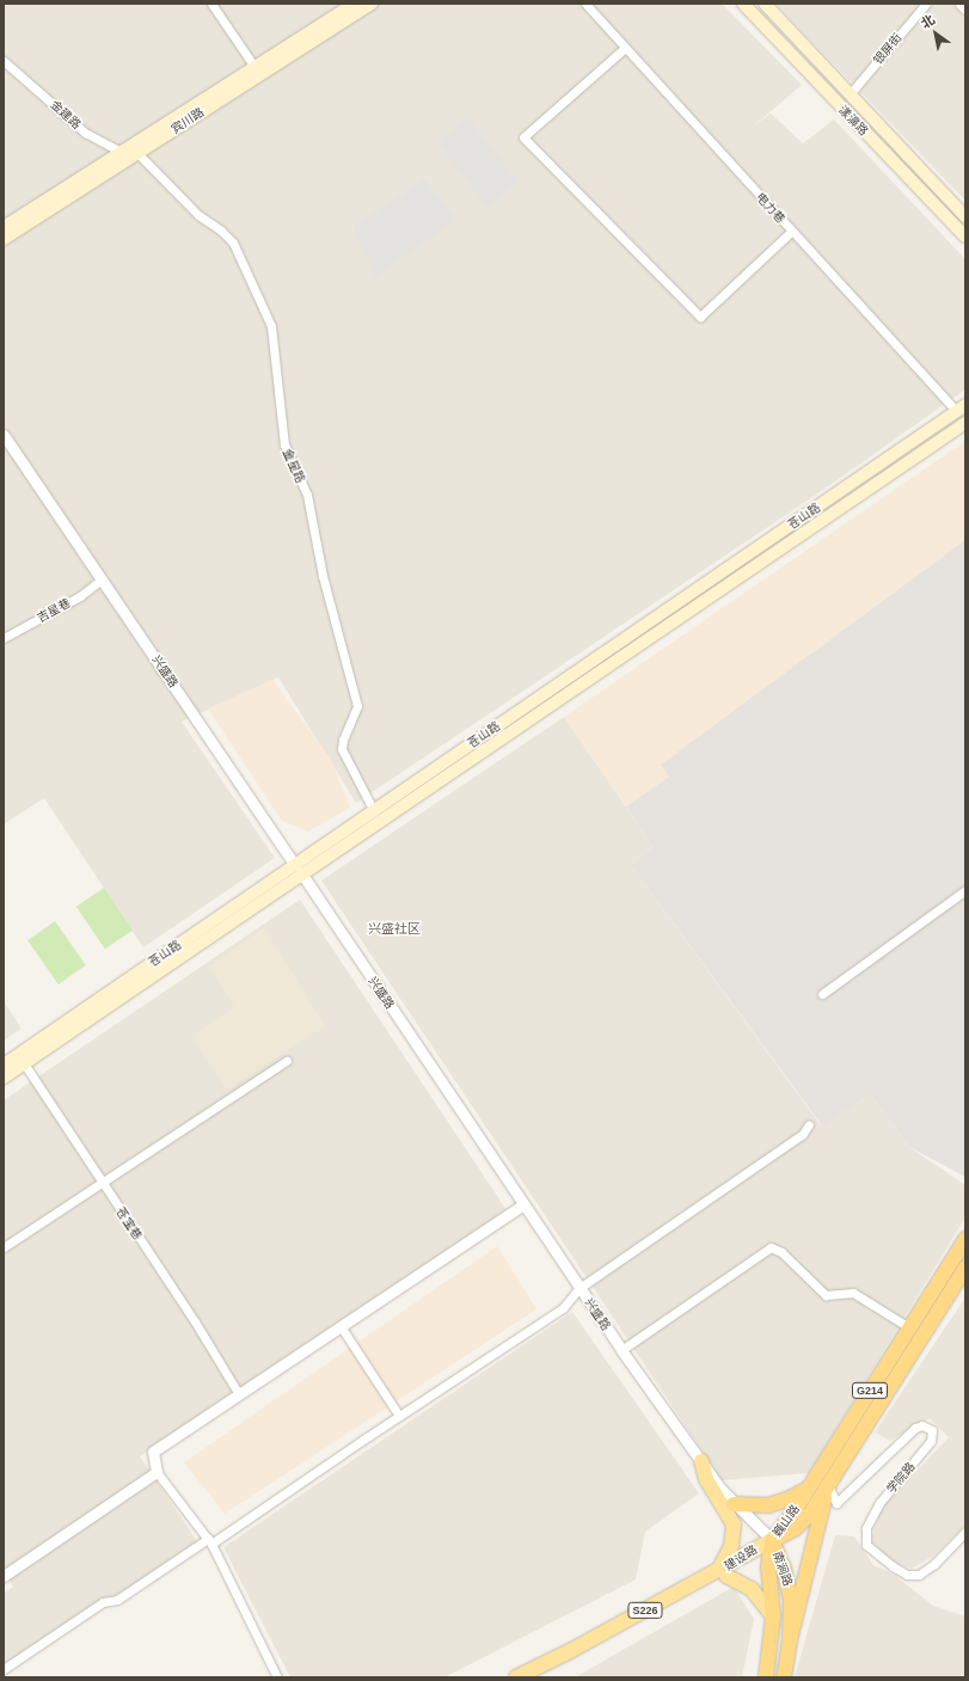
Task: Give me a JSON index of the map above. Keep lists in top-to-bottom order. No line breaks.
{"streets":{"highway":["G214","巍山路","南涧路"],"main road":["宾川路","漾濞路","苍山路","建设路","S226"],"street":["银屏街","金建路","电力巷","金星路","吉星巷","兴盛路","苍宝巷","学院路"]},"crossings":[["银屏街","漾濞路"],["金建路","宾川路"],["金建路","金星路"],["宾川路","金星路"],["电力巷","苍山路"],["金星路","苍山路"],["苍山路","兴盛路"],["苍山路","苍宝巷"],["吉星巷","兴盛路"],["兴盛路","巍山路"],["兴盛路","建设路"],["兴盛路","南涧路"],["巍山路","建设路"],["巍山路","南涧路"],["建设路","南涧路"]],"districts":["兴盛社区"],"north":"top left"}
